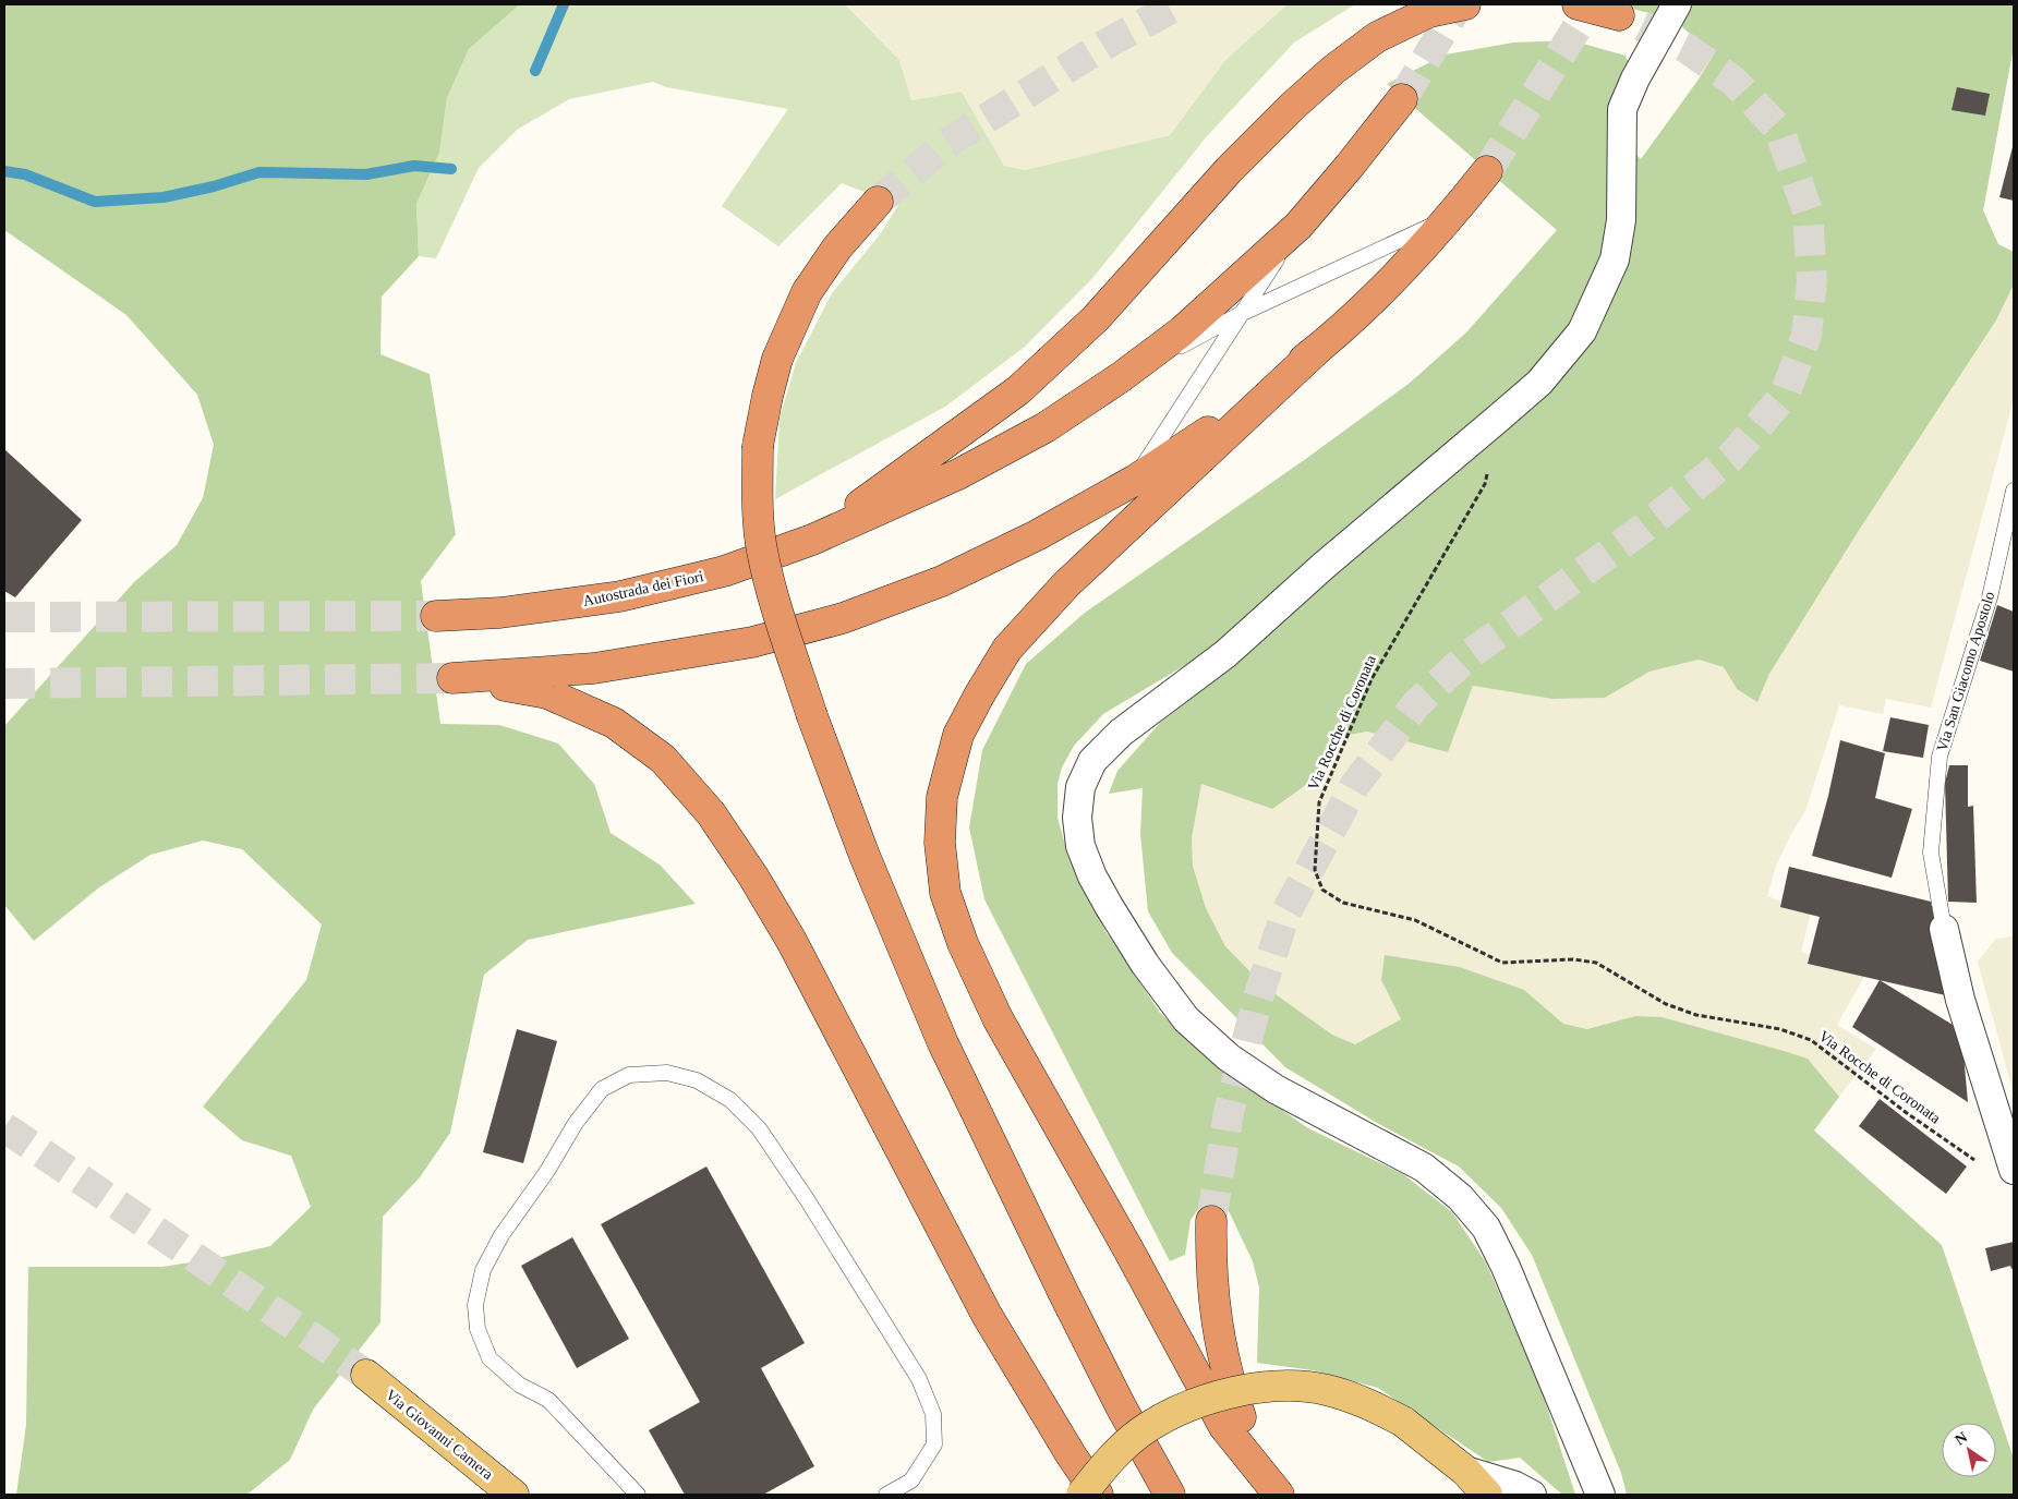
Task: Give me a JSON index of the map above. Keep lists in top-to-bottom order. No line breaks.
{"streets":{"highway":["Autostrada dei Fiori"],"main road":["Via Giovanni Camera"],"street":["Via San Giacomo Apostolo"],"path":["Via Rocche di Coronata"]},"crossings":[["Via San Giacomo Apostolo","Via Rocche di Coronata"]],"north":"top left"}
